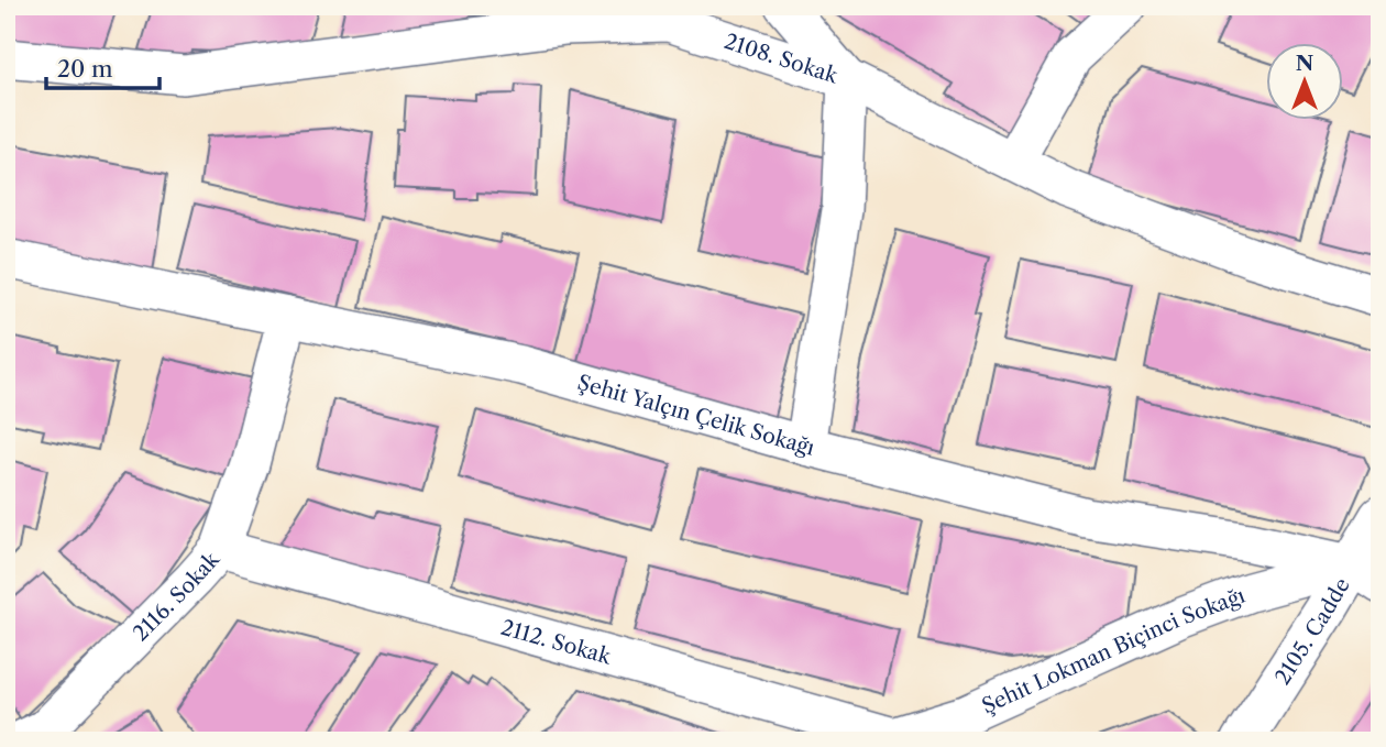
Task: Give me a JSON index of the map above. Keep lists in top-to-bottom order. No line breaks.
{"streets":{"street":["2108. Sokak","Şehit Yalçın Çelik Sokağı","2116. Sokak","2105. Cadde","2112. Sokak","Şehit Lokman Biçinci Sokağı"]},"crossings":[["Şehit Yalçın Çelik Sokağı","2116. Sokak"],["Şehit Yalçın Çelik Sokağı","2105. Cadde"],["Şehit Yalçın Çelik Sokağı","Şehit Lokman Biçinci Sokağı"],["2116. Sokak","2112. Sokak"],["2105. Cadde","Şehit Lokman Biçinci Sokağı"],["2112. Sokak","Şehit Lokman Biçinci Sokağı"]],"scale_bar":"20 m","north":"top"}
